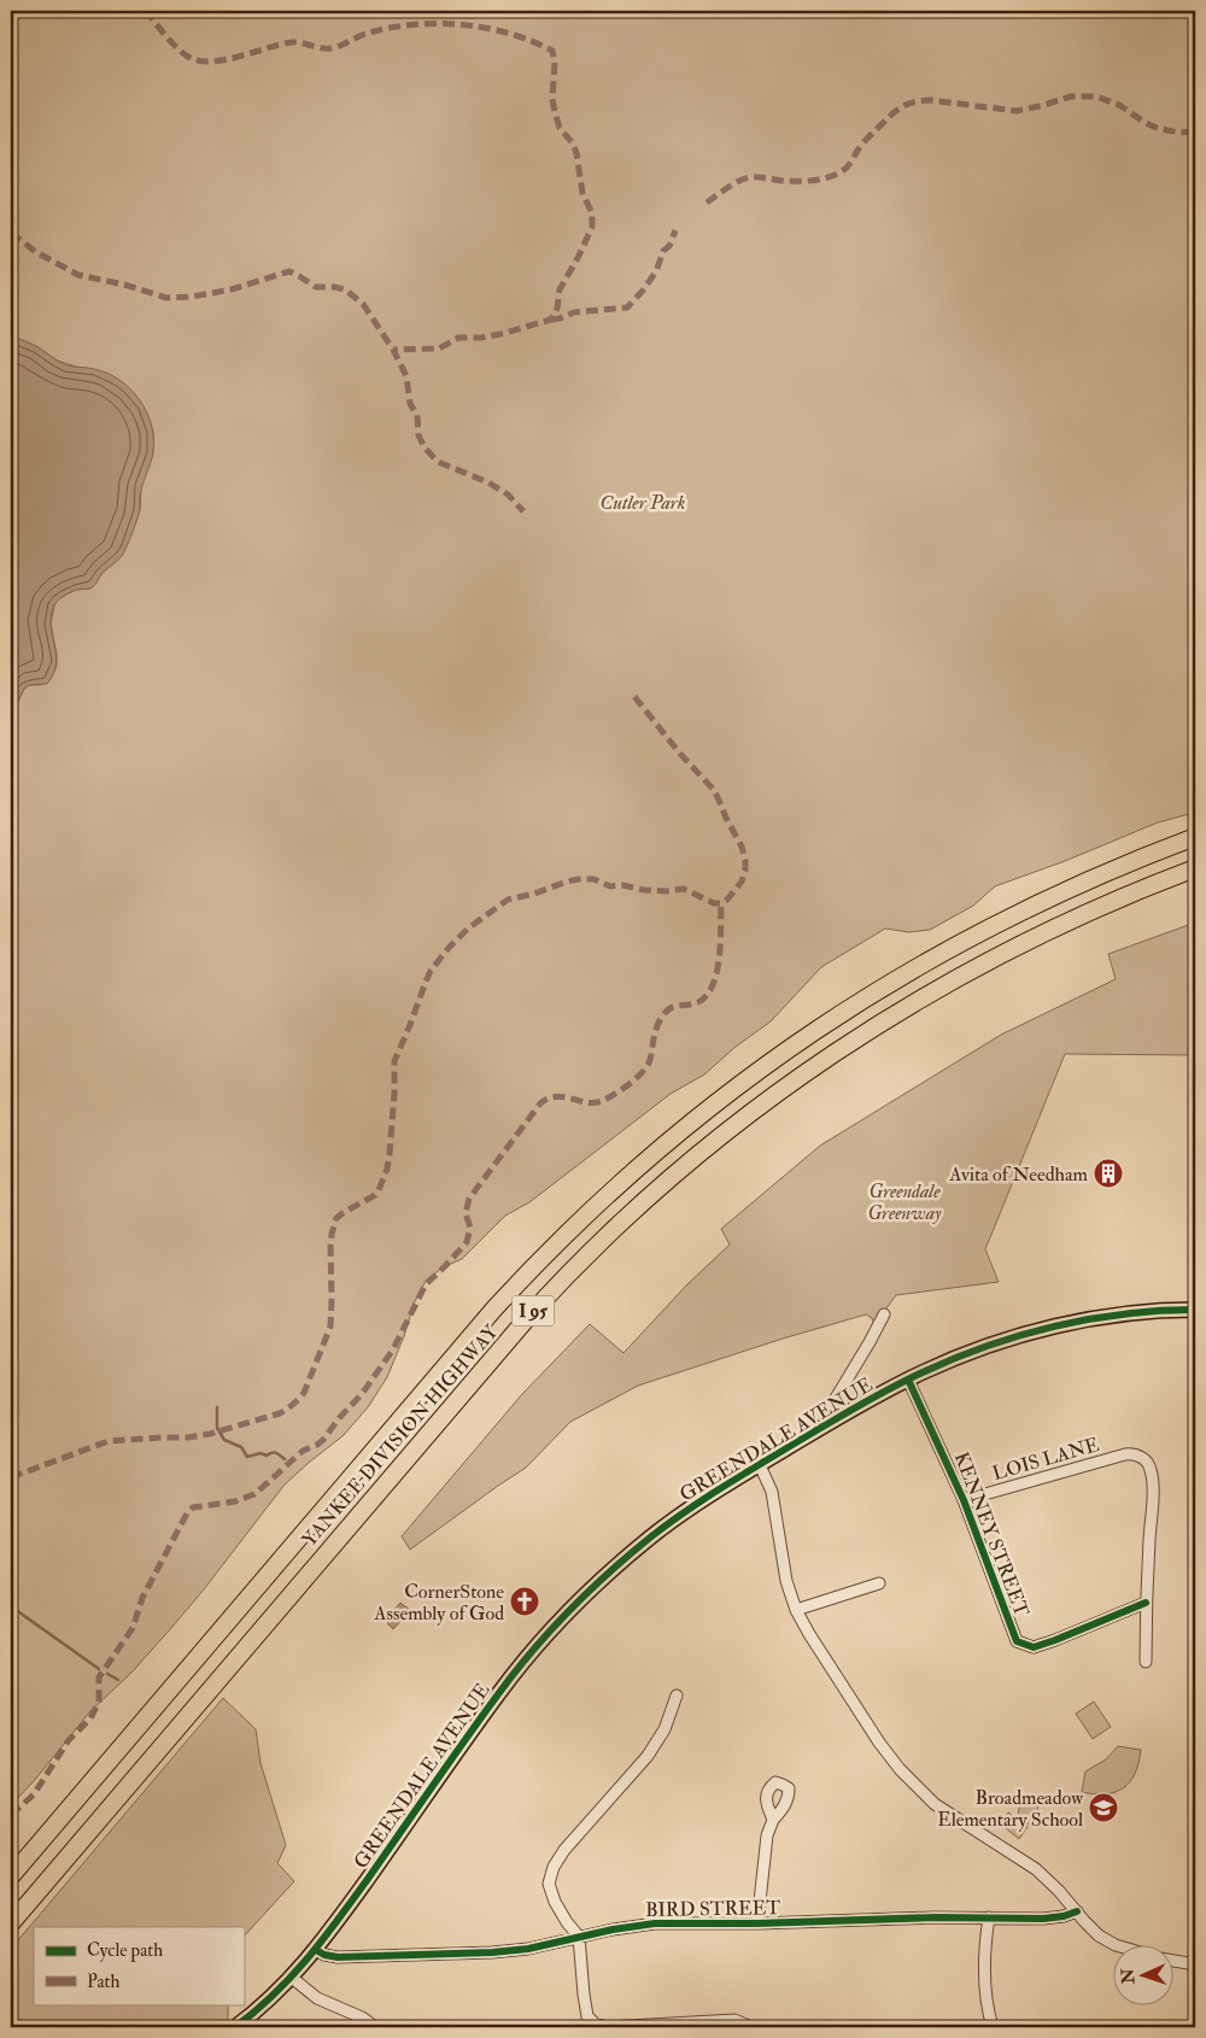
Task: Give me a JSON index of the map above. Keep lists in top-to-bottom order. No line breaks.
{"streets":{"highway":["I 95","YANKEE DIVISION HIGHWAY"],"main road":["GREENDALE AVENUE"],"street":["LOIS LANE","KENNEY STREET","BIRD STREET"]},"crossings":[["GREENDALE AVENUE","KENNEY STREET"],["GREENDALE AVENUE","BIRD STREET"],["LOIS LANE","KENNEY STREET"]],"parks":["Cutler Park","Greendale Greenway"],"places":{"building":["Avita of Needham"],"church":["CornerStone Assembly of God"],"school or university":["Broadmeadow Elementary School"]},"legend":["Cycle path","Path"],"north":"left"}
